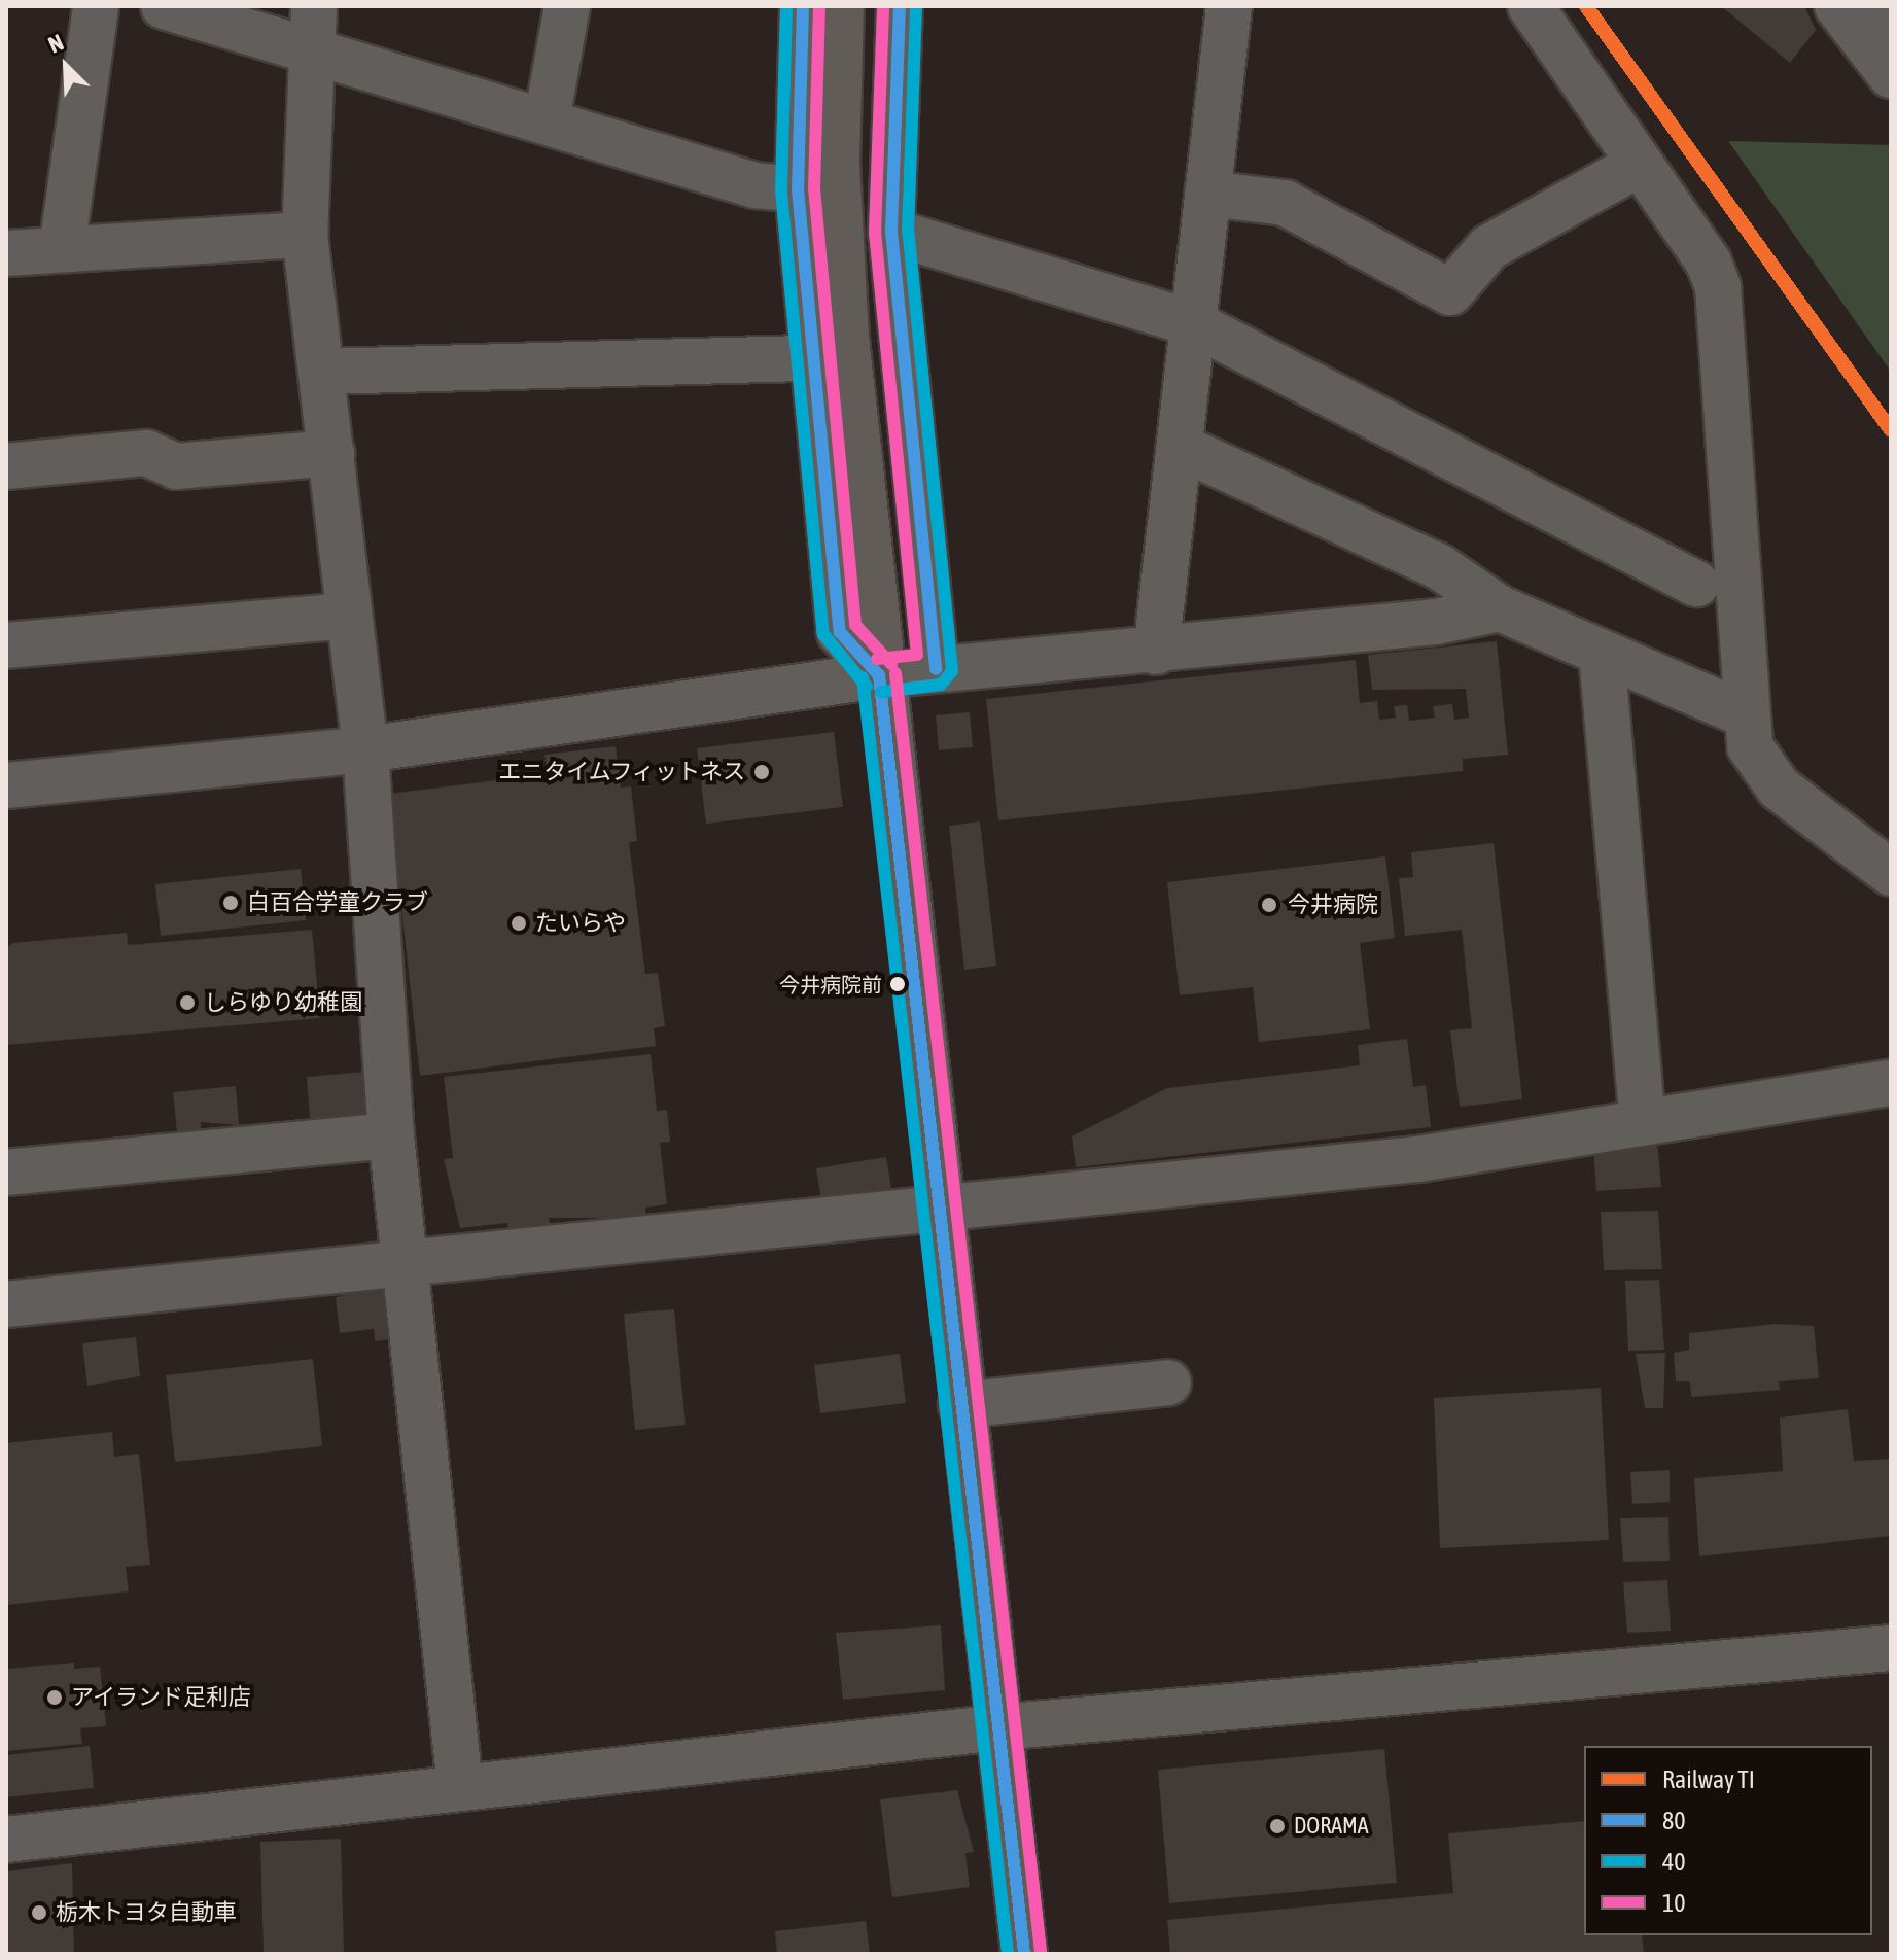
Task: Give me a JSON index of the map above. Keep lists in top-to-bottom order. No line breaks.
{"places":["エニタイムフィットネス","白百合学童クラブ","今井病院","たいらや","今井病院前","しらゆり幼稚園","アイランド足利店","DORAMA","栃木トヨタ自動車"],"lines":["rail line TI","transit line 80","transit line 40","transit line 10"],"legend":["Railway TI","80","40","10"],"north":"top left"}
